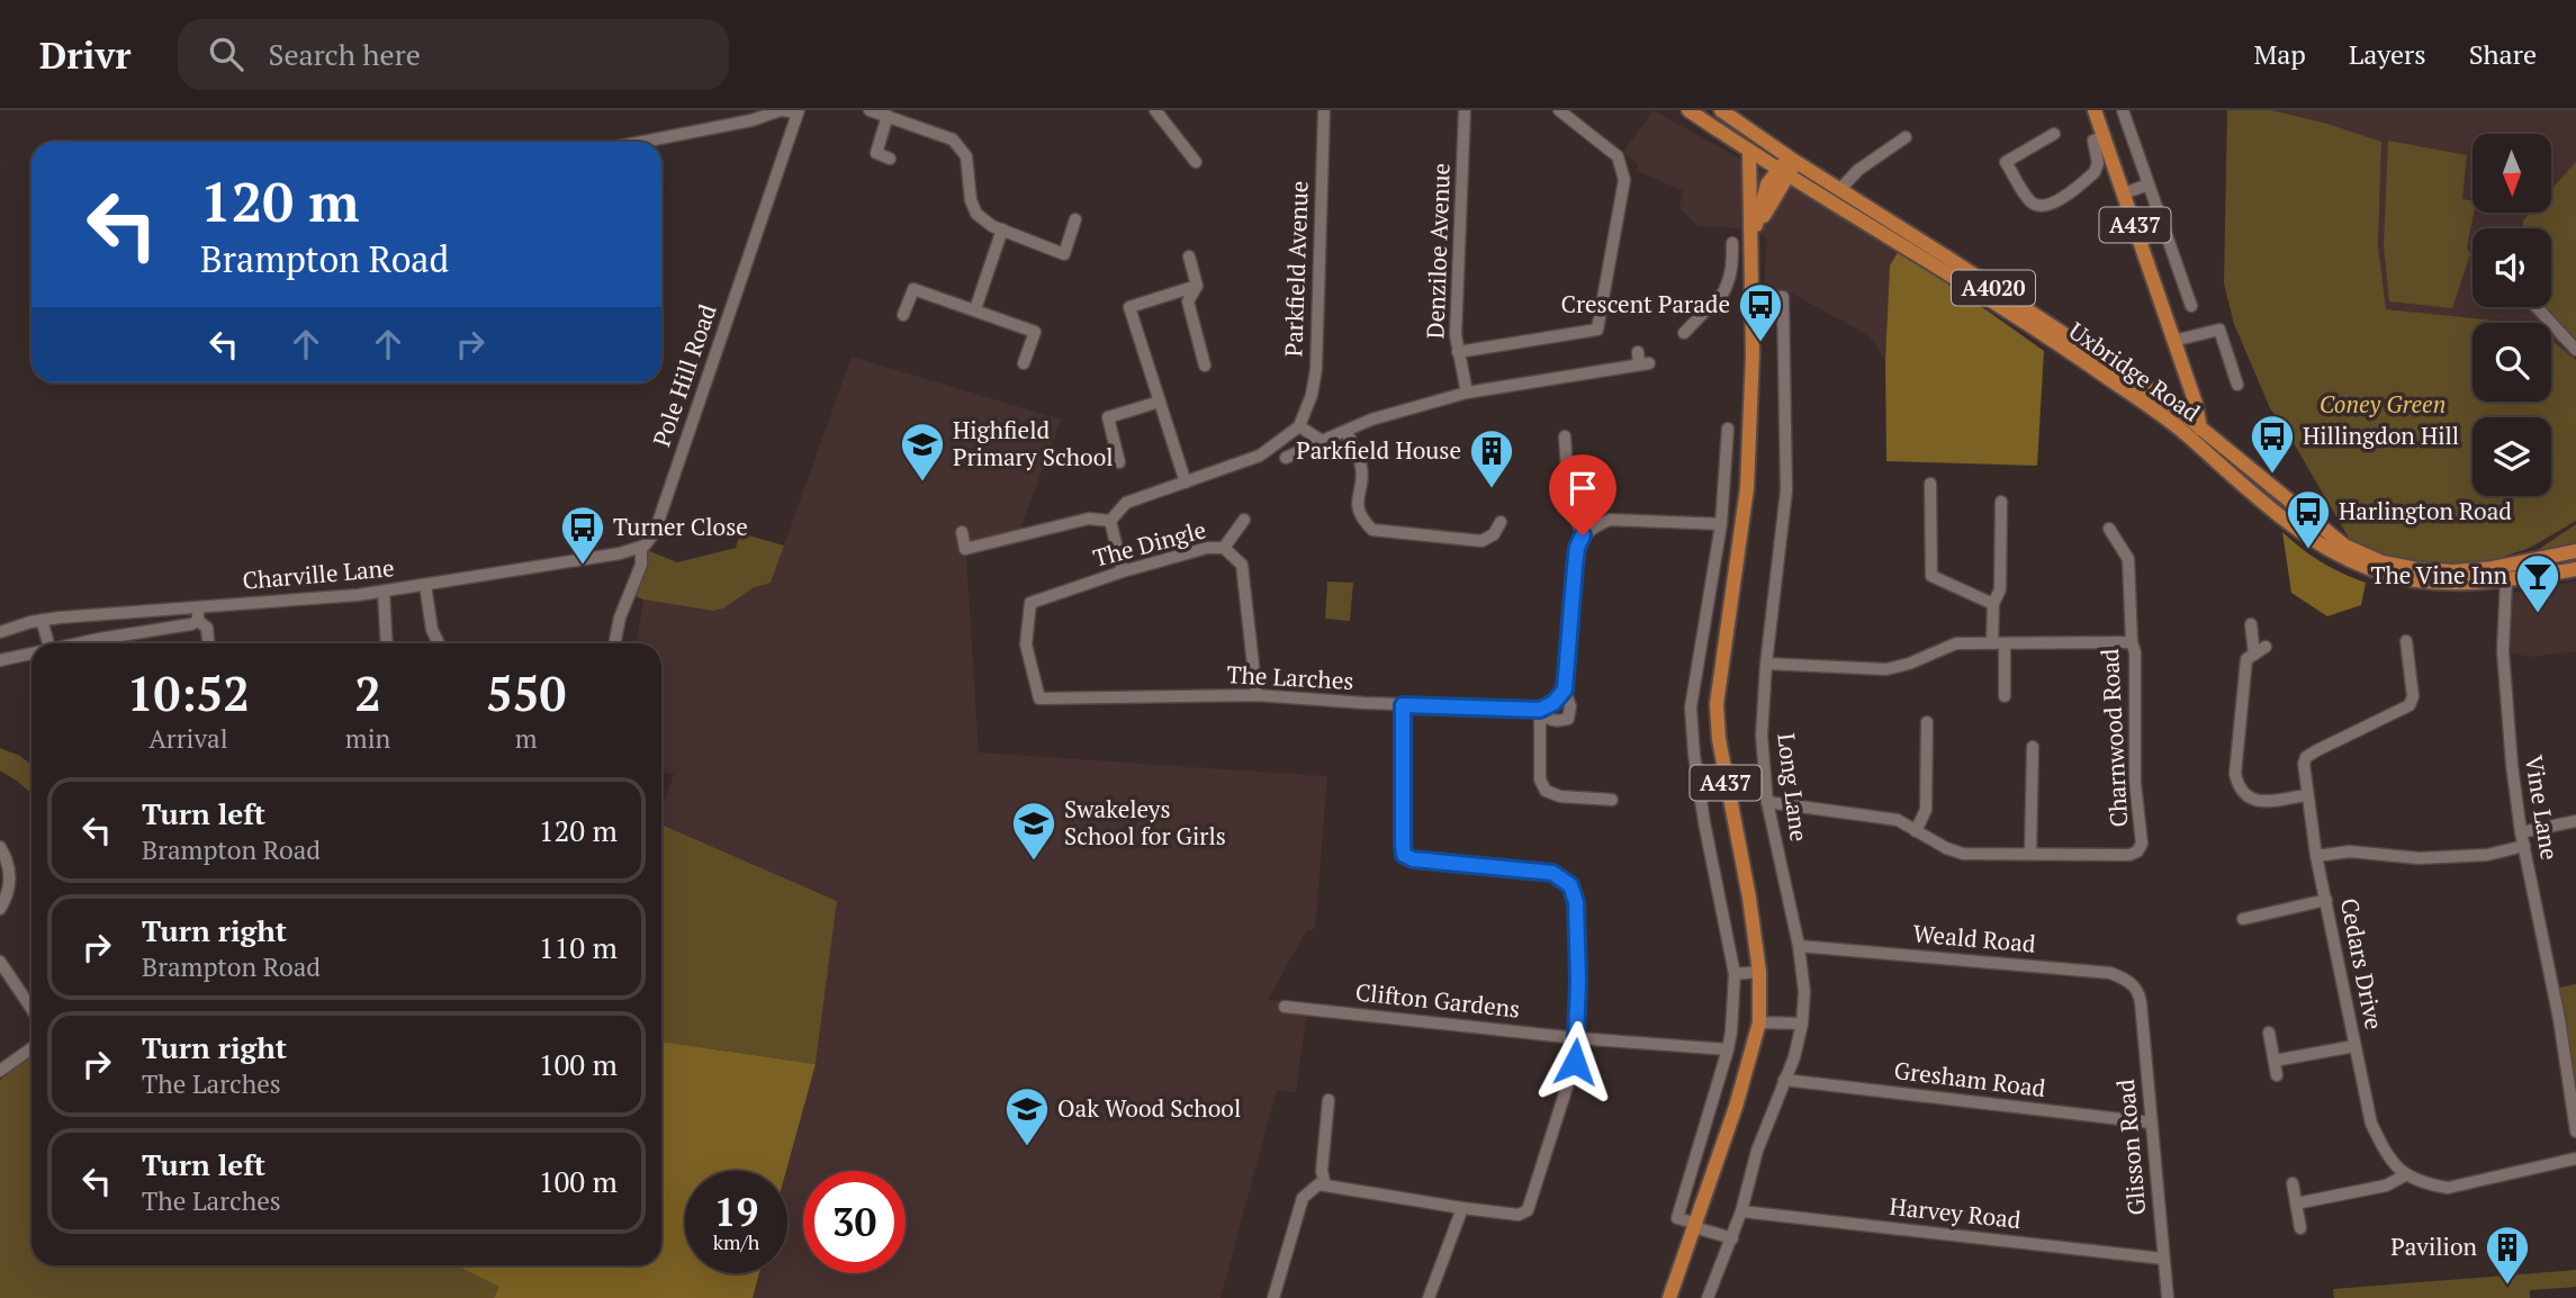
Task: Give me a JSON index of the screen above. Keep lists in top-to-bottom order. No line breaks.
{"streets":{"main road":["A437","A4020","Uxbridge Road"],"street":["Denziloe Avenue","Parkfield Avenue","Pole Hill Road","The Dingle","Charville Lane","The Larches","Charnwood Road","Long Lane","Vine Lane","Weald Road","Cedars Drive","Clifton Gardens","Gresham Road","Glisson Road","Harvey Road"]},"crossings":[["A437","Uxbridge Road"],["A437","Long Lane"],["Uxbridge Road","Vine Lane"],["Pole Hill Road","Charville Lane"],["The Dingle","The Larches"],["Charnwood Road","Long Lane"],["Long Lane","Weald Road"],["Long Lane","Gresham Road"],["Long Lane","Harvey Road"],["Weald Road","Glisson Road"],["Gresham Road","Glisson Road"],["Glisson Road","Harvey Road"]],"parks":["Coney Green"],"places":{"bus stop":["Crescent Parade","Hillingdon Hill","Harlington Road","Turner Close"],"school or university":["Highfield Primary School","Swakeleys School for Girls","Oak Wood School"],"building":["Parkfield House","Pavilion"],"bar":["The Vine Inn"]},"north":"bottom","page":{"header":"Drivr","search":"Search here","nav":["Map","Layers","Share"],"turn":["120 m","Brampton Road"],"eta":["10:52","Arrival","2","min","550","m"],"list":[{"name":"Turn left","note":"Brampton Road","value":"120 m"},{"name":"Turn right","note":"Brampton Road","value":"110 m"},{"name":"Turn right","note":"The Larches","value":"100 m"},{"name":"Turn left","note":"The Larches","value":"100 m"}],"speed":"19 km/h","limit":"30"}}
